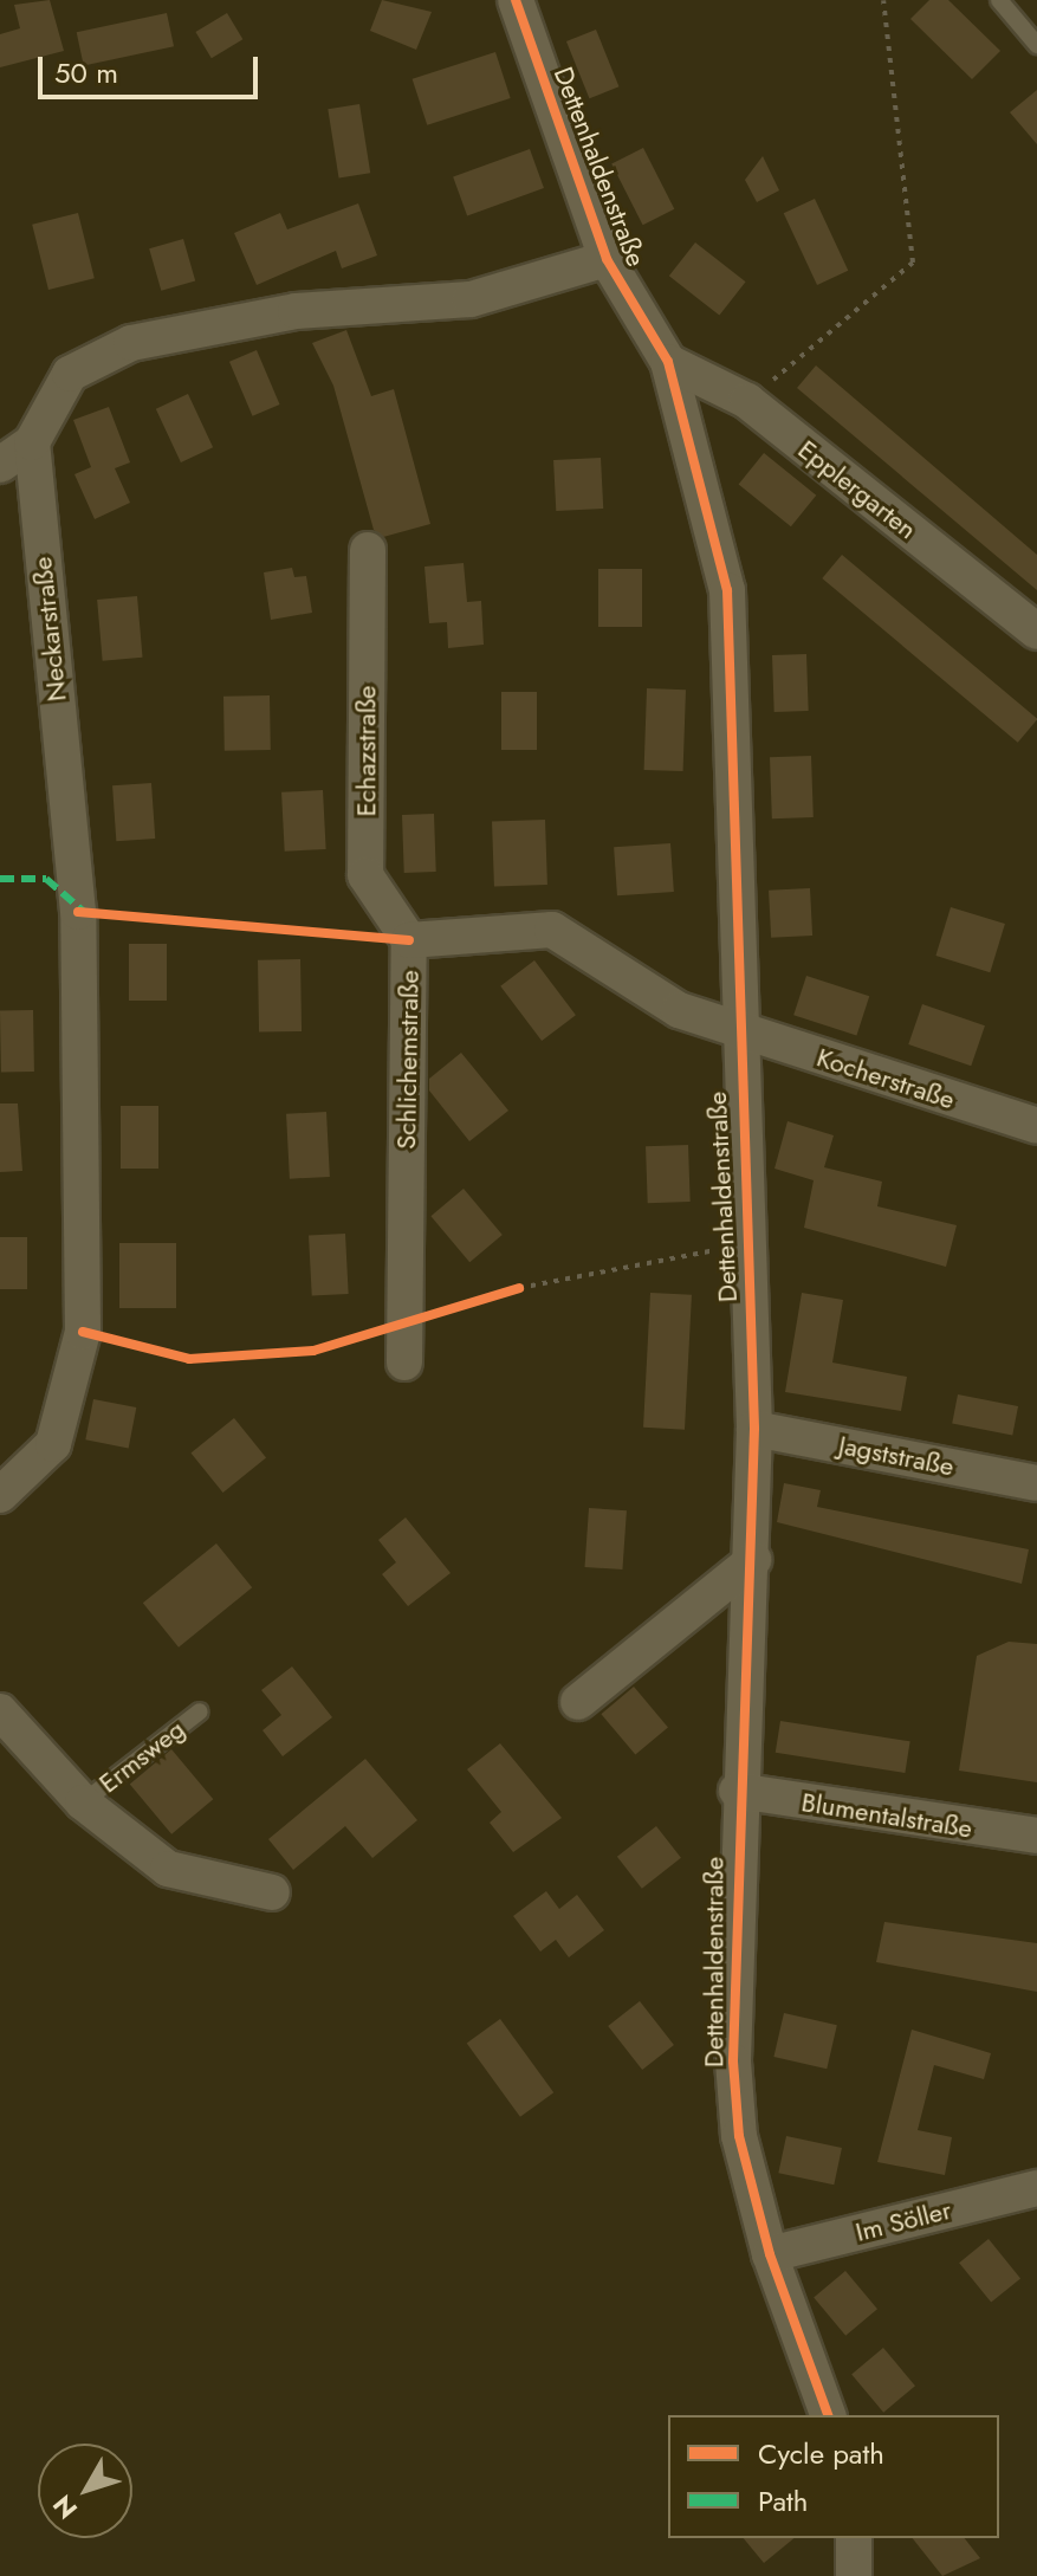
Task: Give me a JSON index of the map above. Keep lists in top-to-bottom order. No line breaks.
{"streets":{"street":["Dettenhaldenstraße","Epplergarten","Neckarstraße","Echazstraße","Schlichemstraße","Kocherstraße","Jagststraße","Ermsweg","Blumentalstraße","Im Söller"]},"crossings":[["Dettenhaldenstraße","Epplergarten"],["Dettenhaldenstraße","Schlichemstraße"],["Dettenhaldenstraße","Kocherstraße"],["Dettenhaldenstraße","Jagststraße"],["Dettenhaldenstraße","Blumentalstraße"],["Dettenhaldenstraße","Im Söller"],["Echazstraße","Schlichemstraße"],["Schlichemstraße","Kocherstraße"]],"legend":["Cycle path","Path"],"scale_bar":"50 m","north":"bottom left"}
